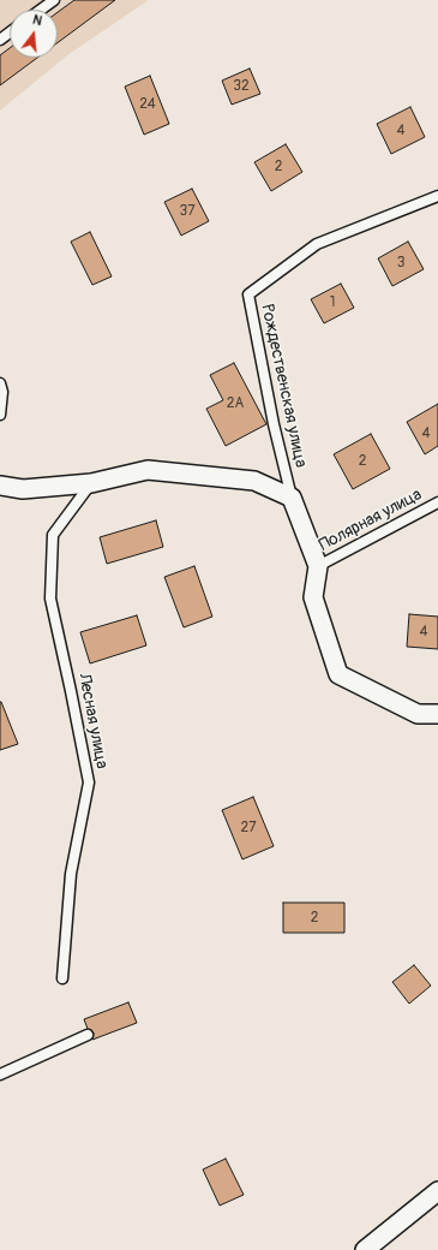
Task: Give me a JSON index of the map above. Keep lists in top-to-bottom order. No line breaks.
{"streets":{"lane":["Рождественская улица","Полярная улица","Лесная улица"]},"house_numbers":["32","24","4","2","37","3","1","2А","4","2","4","27","2"],"north":"top"}
